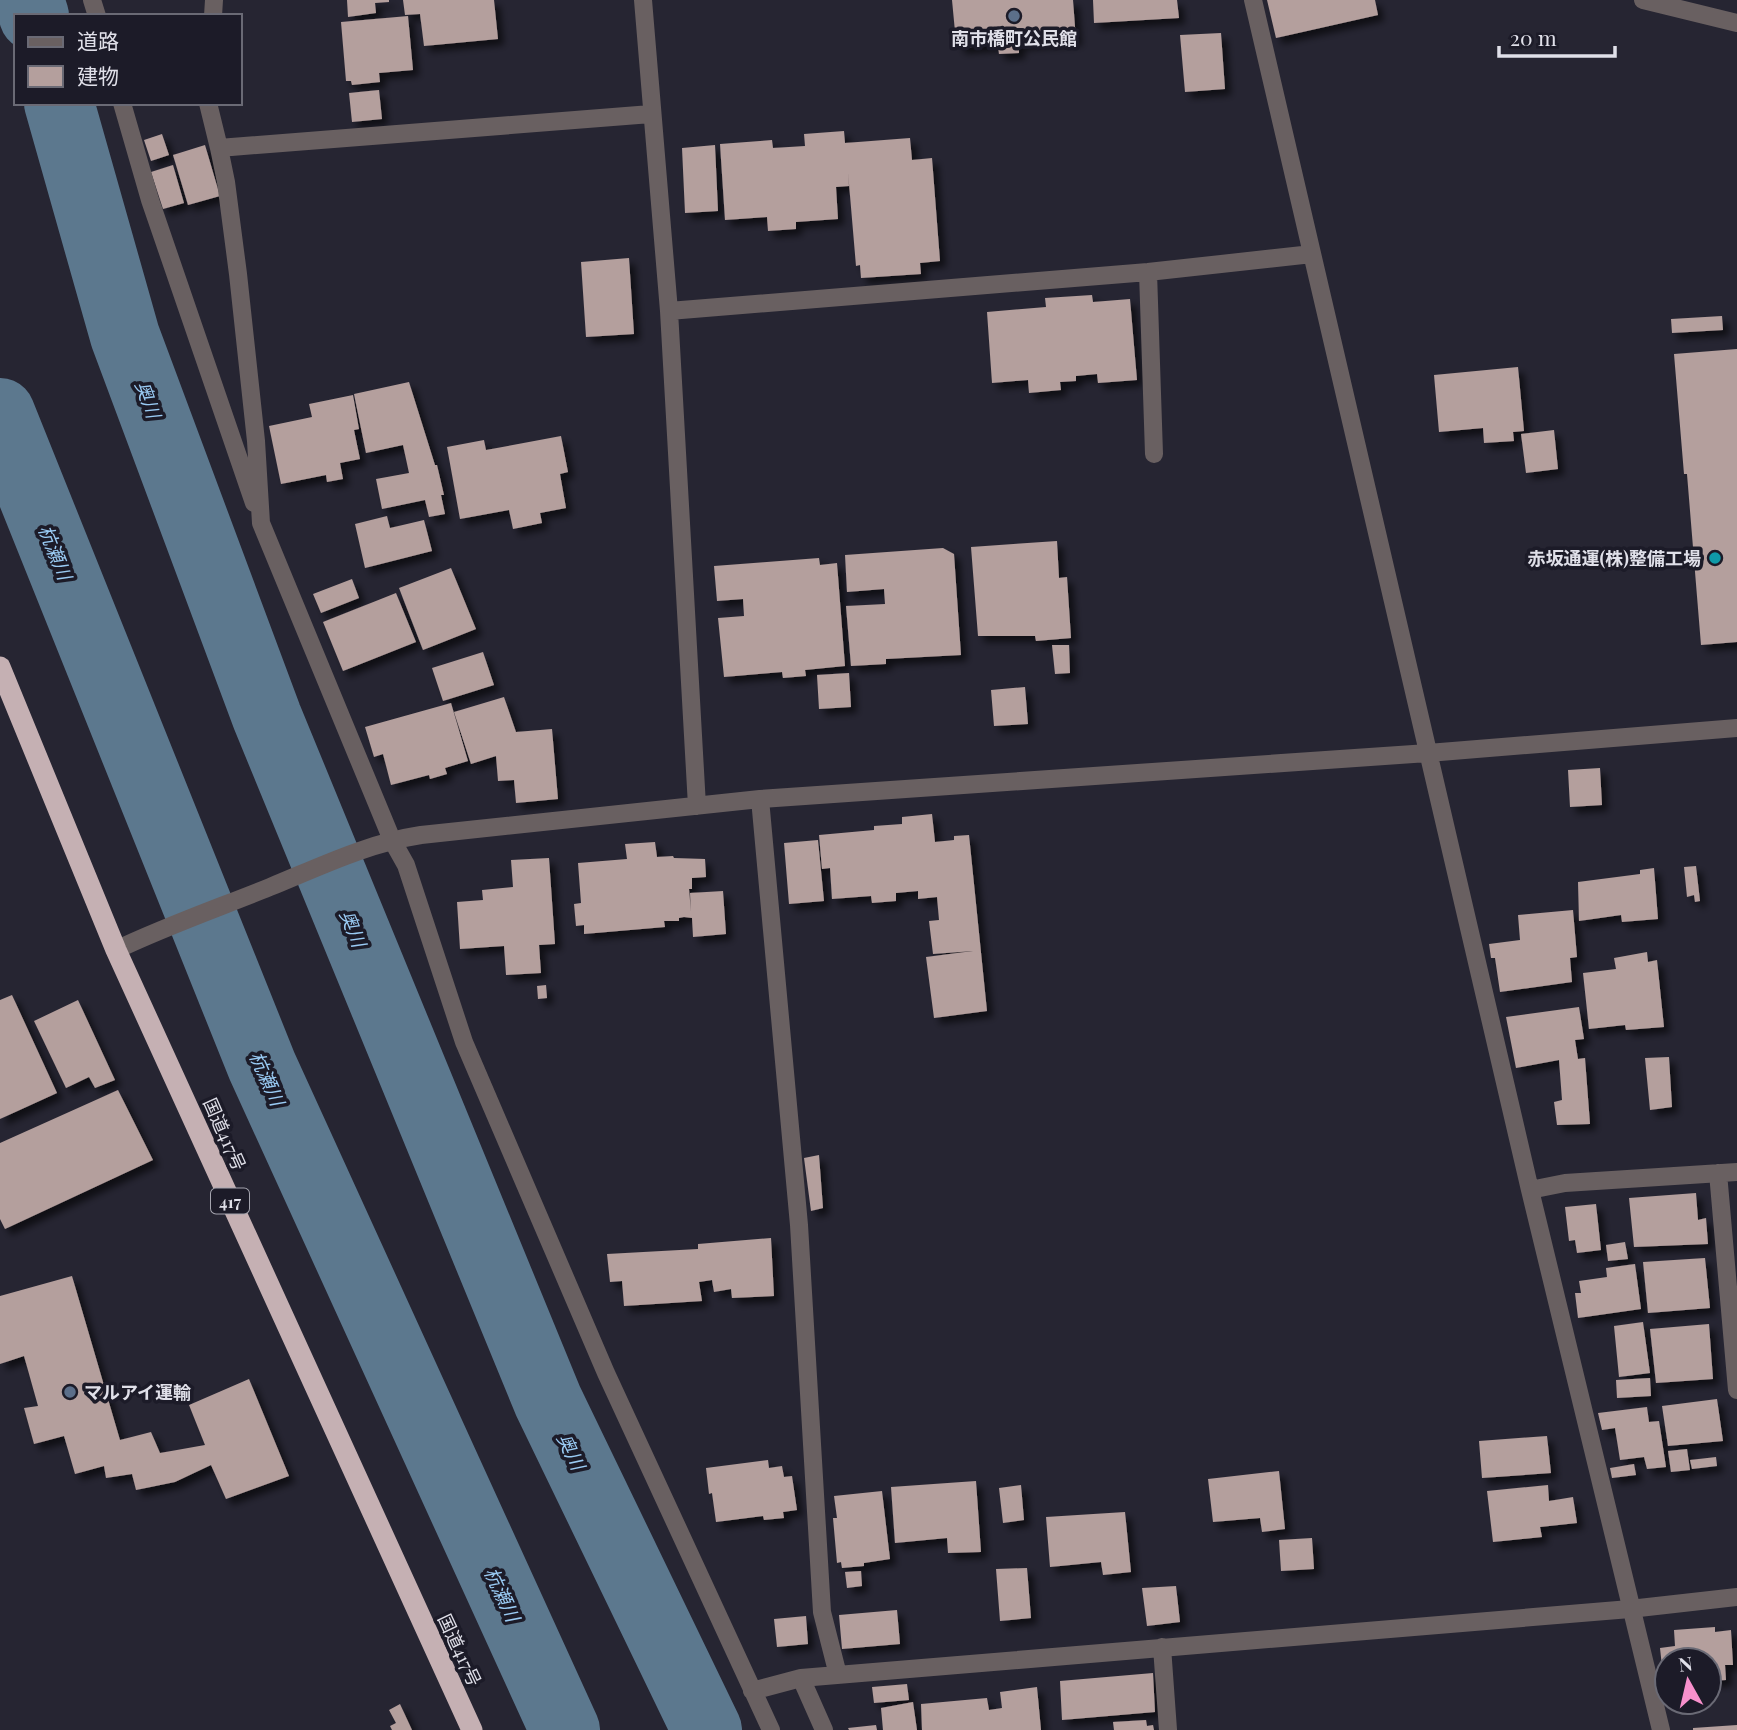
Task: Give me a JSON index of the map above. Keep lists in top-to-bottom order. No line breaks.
{"streets":{"highway":["国道417号","417"]},"water":["奥川","杭瀬川"],"places":["南市橋町公民館","赤坂通運(株)整備工場","マルアイ運輸"],"legend":["道路","建物"],"scale_bar":"20 m","north":"top"}
